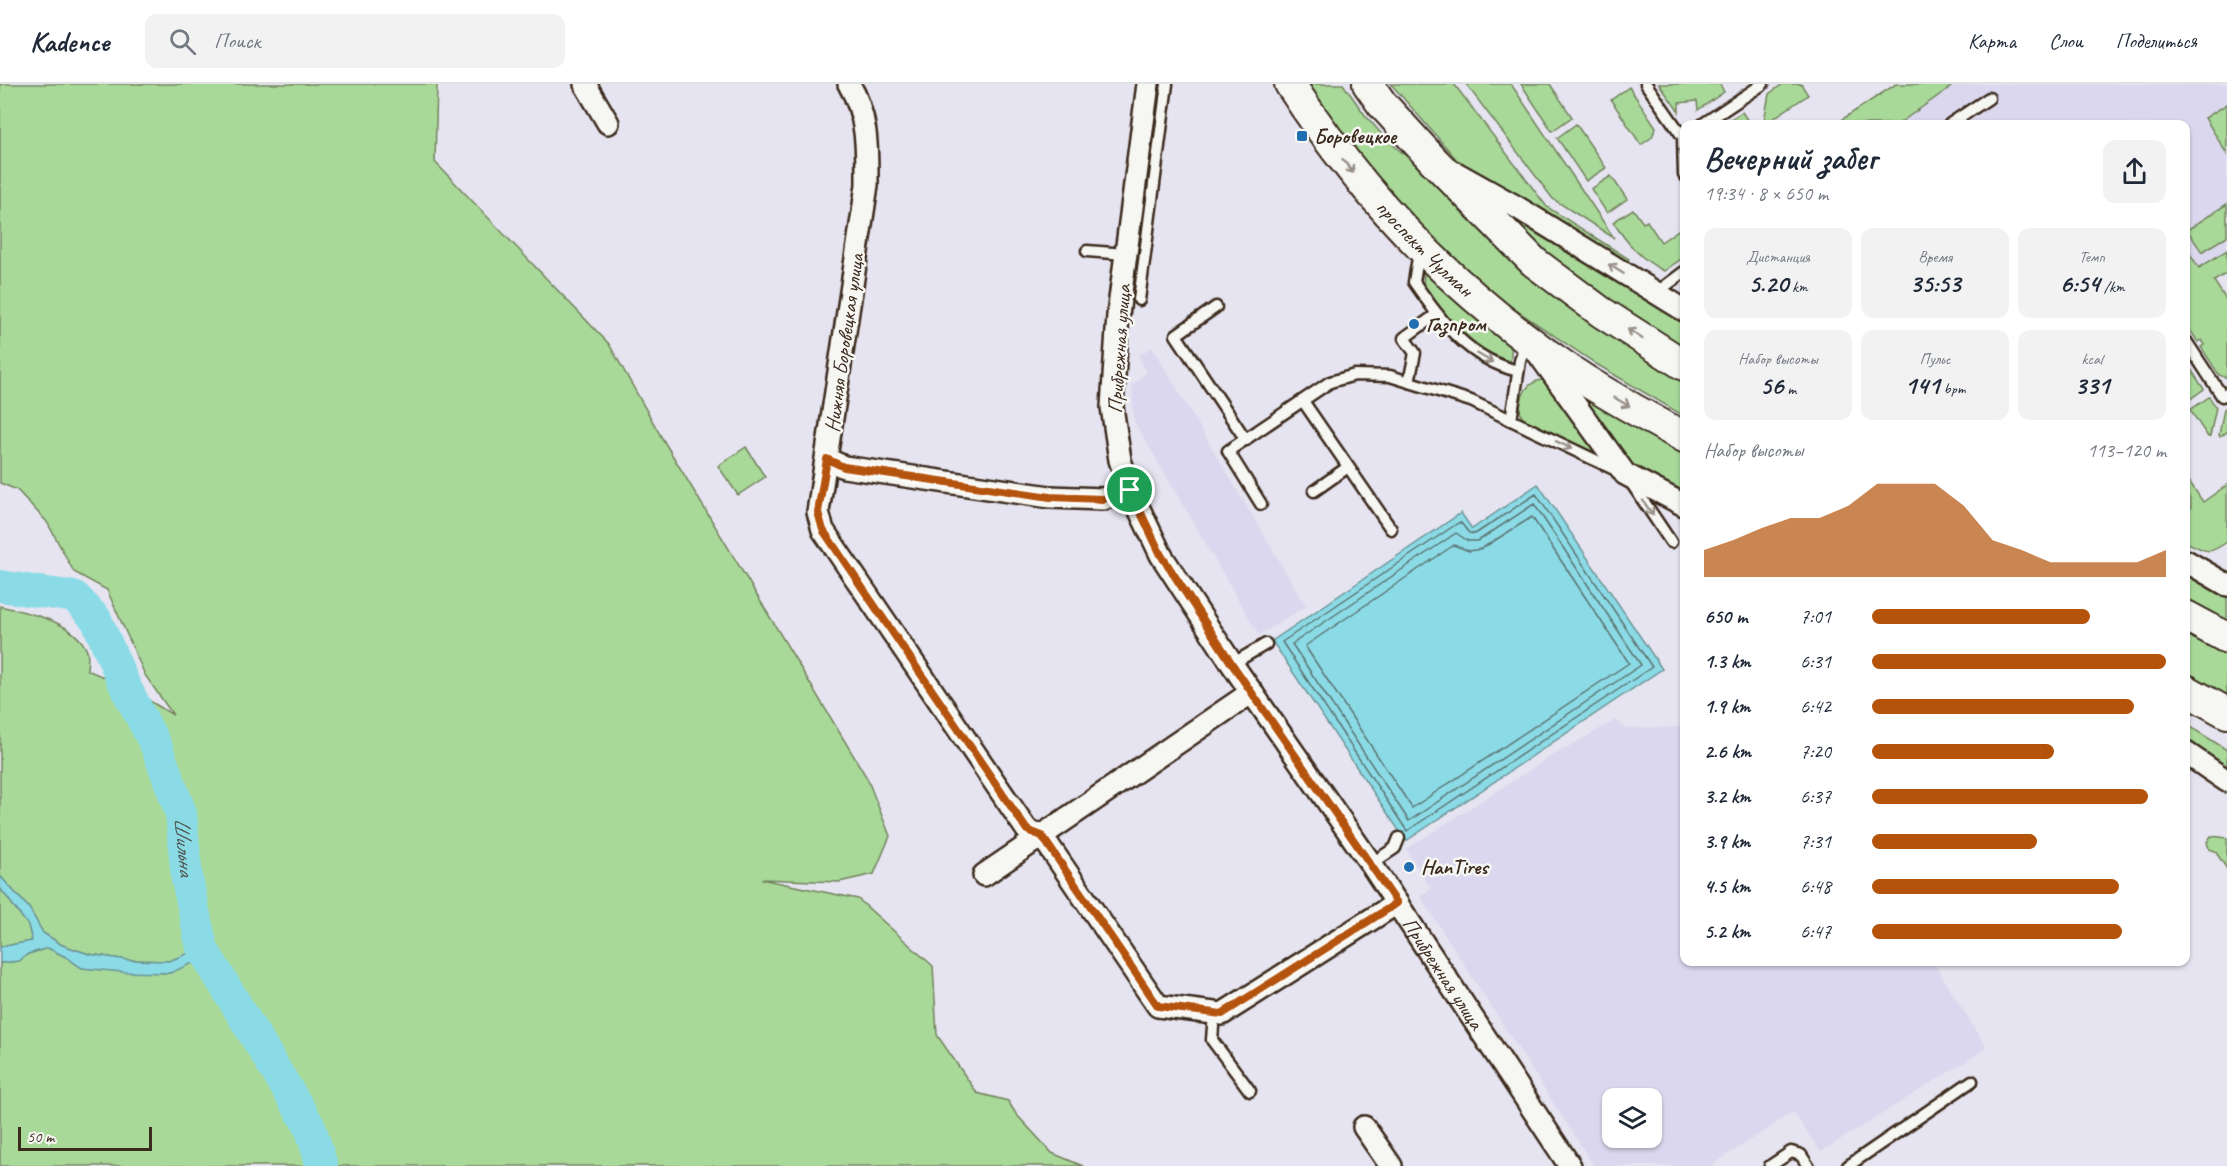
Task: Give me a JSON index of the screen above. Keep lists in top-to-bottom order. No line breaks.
{"streets":{"main road":["проспект Чулман"],"street":["Нижняя Боровецкая улица","Прибрежная улица"]},"water":["Шильна"],"places":{"transit":["Боровецкое"],"other":["Газпром","HanTires"]},"scale_bar":"50 m","page":{"header":"Kadence","search":"Поиск","nav":["Карта","Слои","Поделиться"],"heading":["Вечерний забег","19:34 · 8 × 650 m"],"stats":[["Дистанция","5.20 km"],["Время","35:53"],["Темп","6:54 /km"],["Набор высоты","56 m"],["Пульс","141 bpm"],["kcal","331"]],"chart":["Набор высоты","113–120 m"],"list":[{"name":"650 m","note":"7:01"},{"name":"1.3 km","note":"6:31"},{"name":"1.9 km","note":"6:42"},{"name":"2.6 km","note":"7:20"},{"name":"3.2 km","note":"6:37"},{"name":"3.9 km","note":"7:31"},{"name":"4.5 km","note":"6:48"},{"name":"5.2 km","note":"6:47"}],"scale":"50 m"}}
